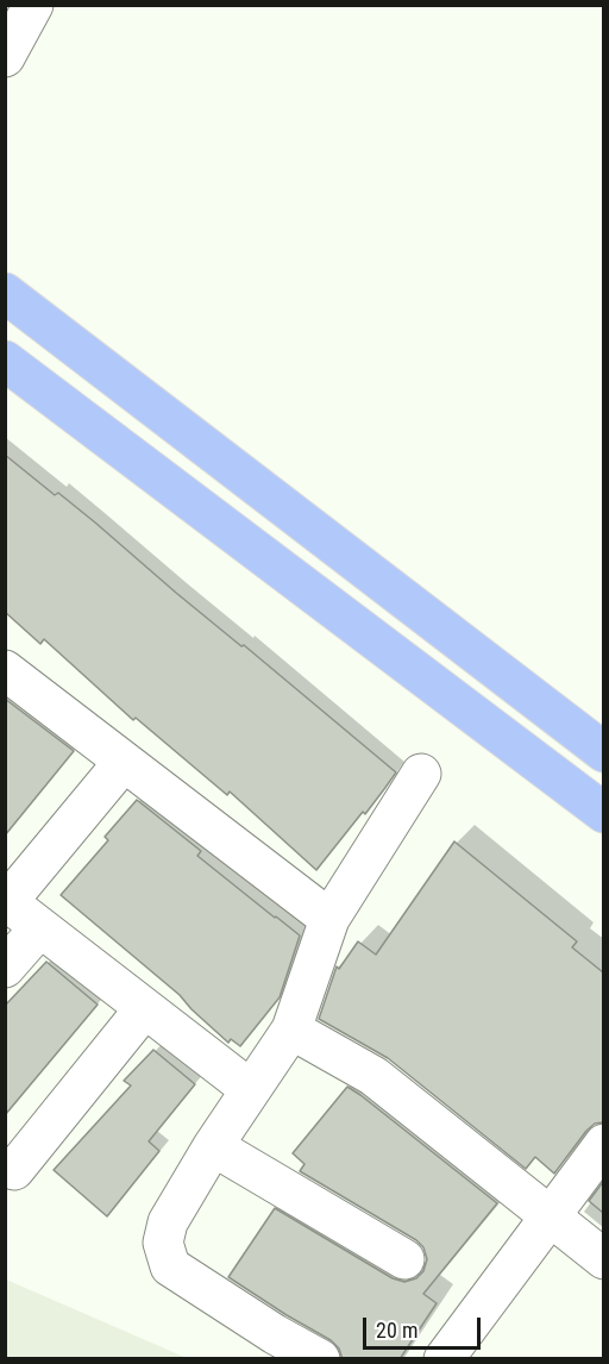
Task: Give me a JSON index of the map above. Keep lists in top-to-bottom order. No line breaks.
{"scale_bar":"20 m"}
